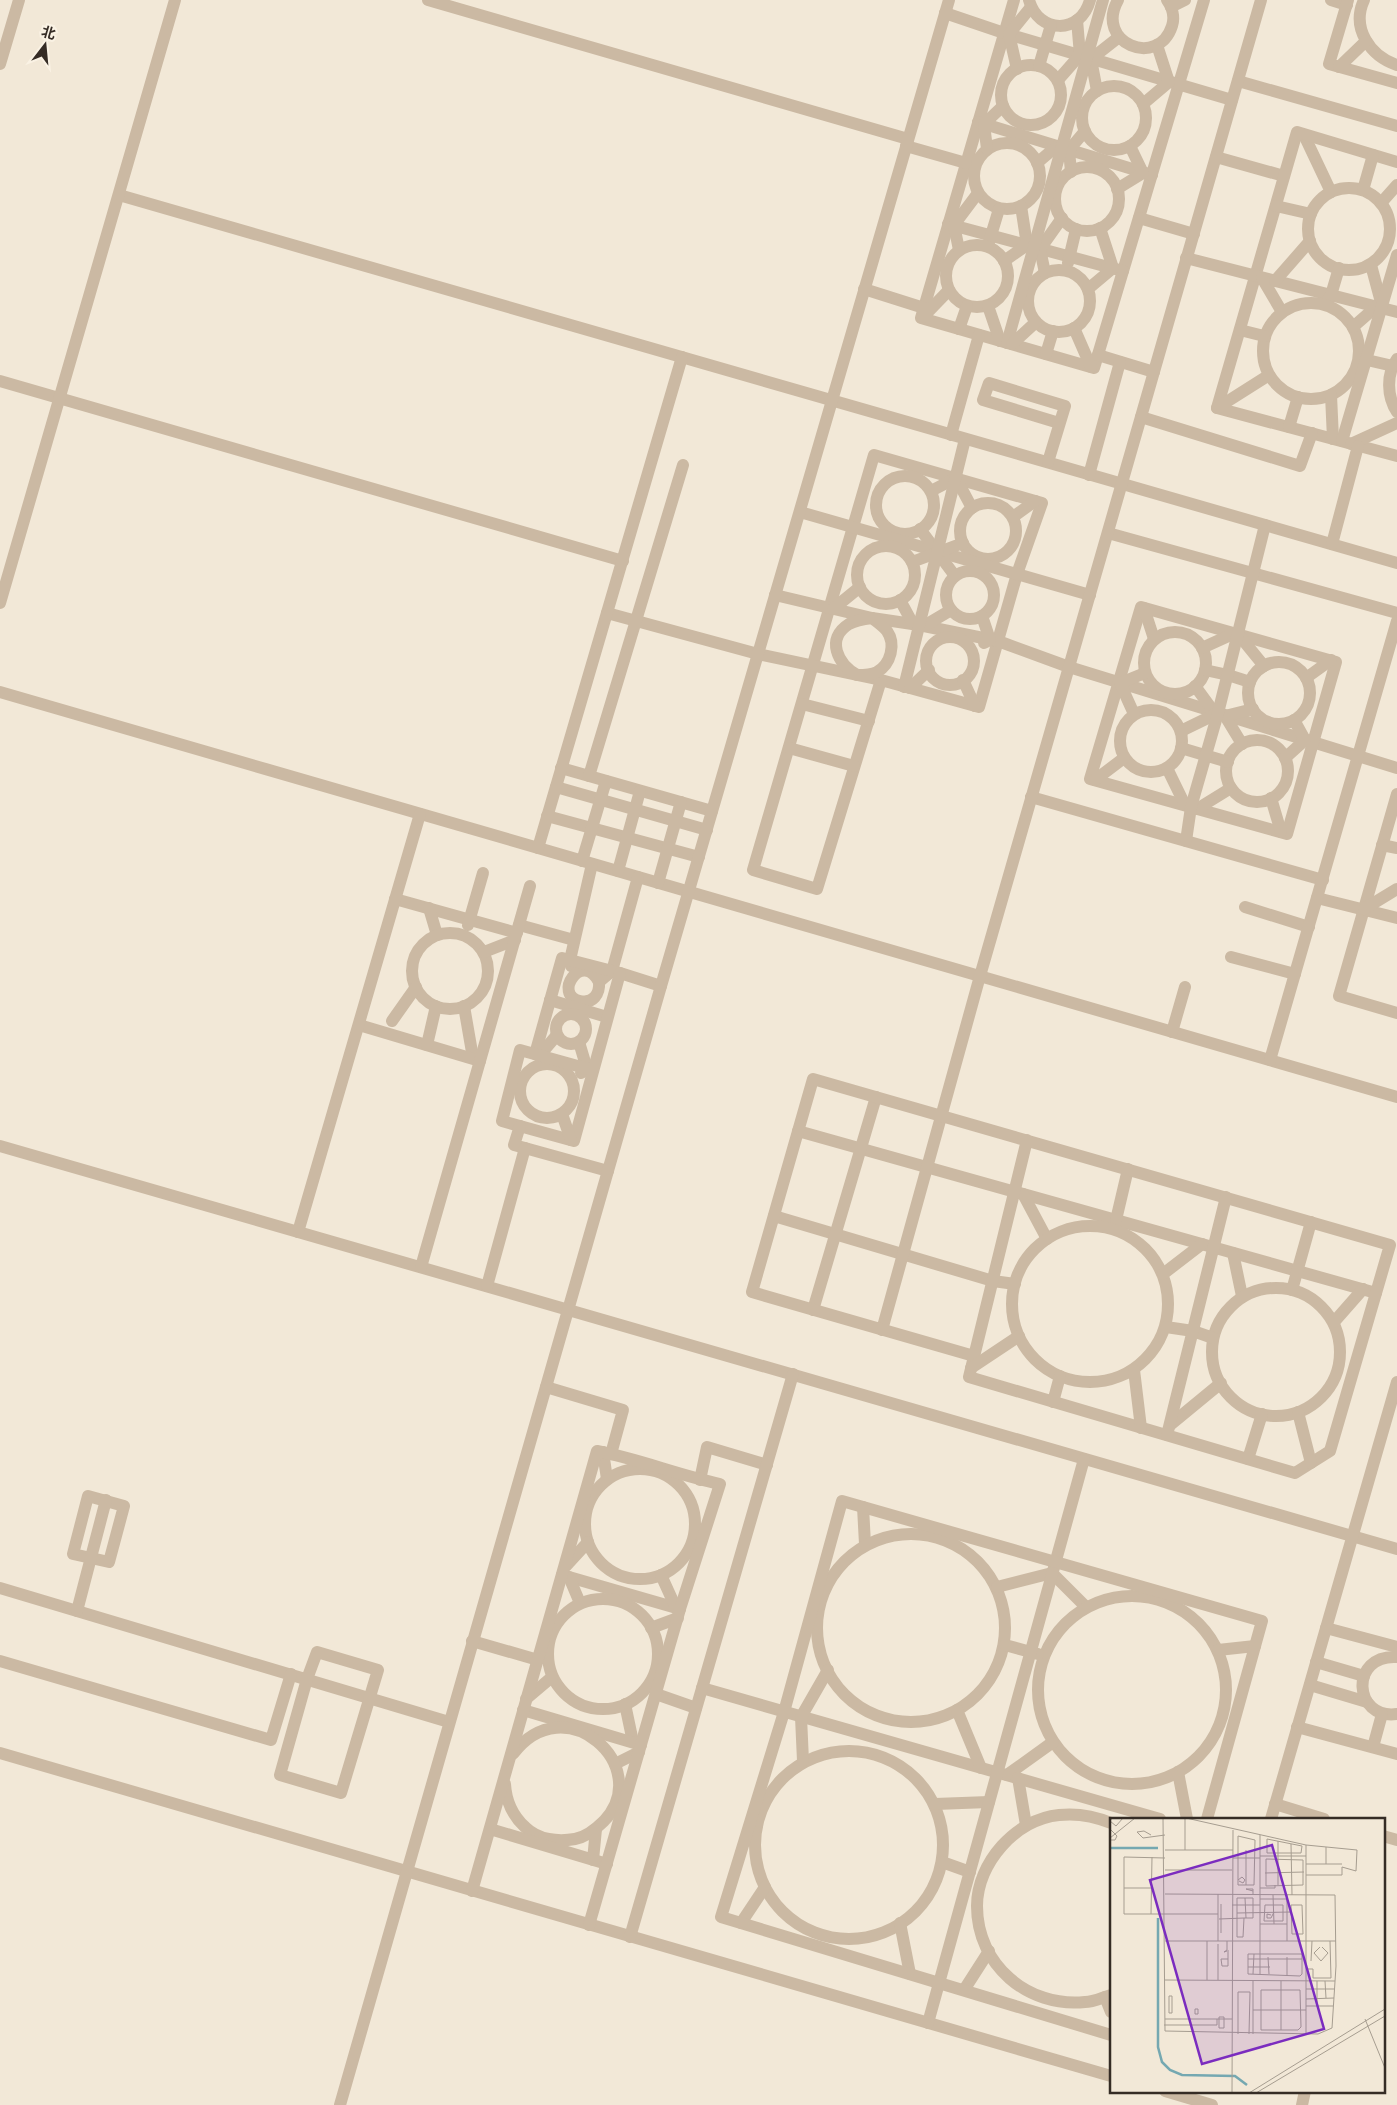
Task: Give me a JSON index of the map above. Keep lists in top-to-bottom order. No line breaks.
{"north":"top"}
